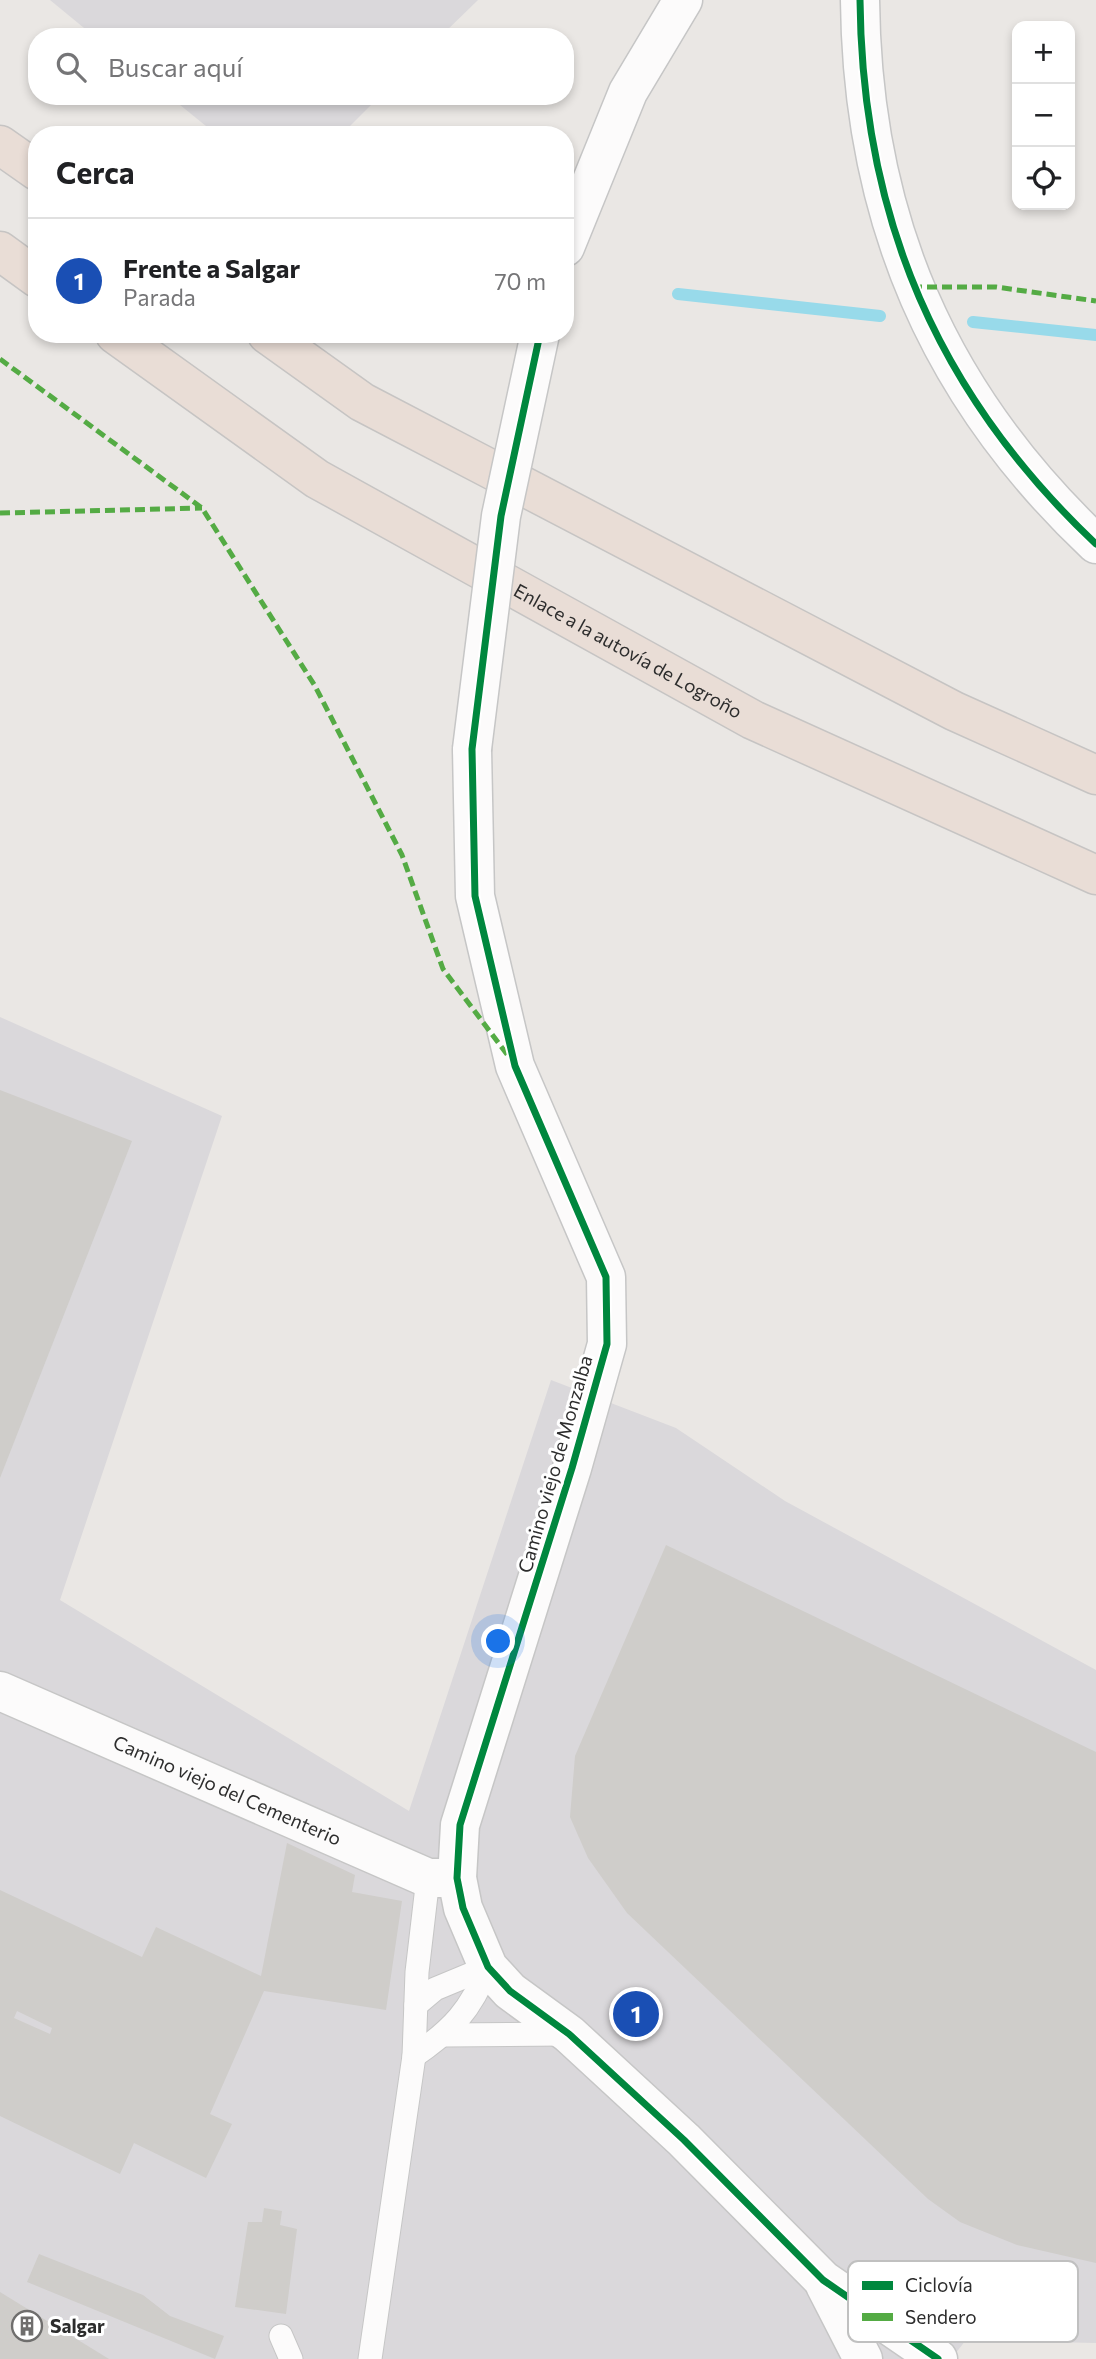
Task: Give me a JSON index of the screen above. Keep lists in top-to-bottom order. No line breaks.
{"streets":{"highway":["Enlace a la autovía de Logroño"],"street":["Camino viejo de Monzalba","Camino viejo del Cementerio"]},"crossings":[["Camino viejo de Monzalba","Camino viejo del Cementerio"]],"places":{"building":["Salgar"]},"legend":["Ciclovía","Sendero"],"page":{"map_buttons":["+","−"],"search":"Buscar aquí","heading":"Cerca","list":[{"mark":"1","name":"Frente a Salgar","note":"Parada","value":"70 m"}],"pins":"1"}}
